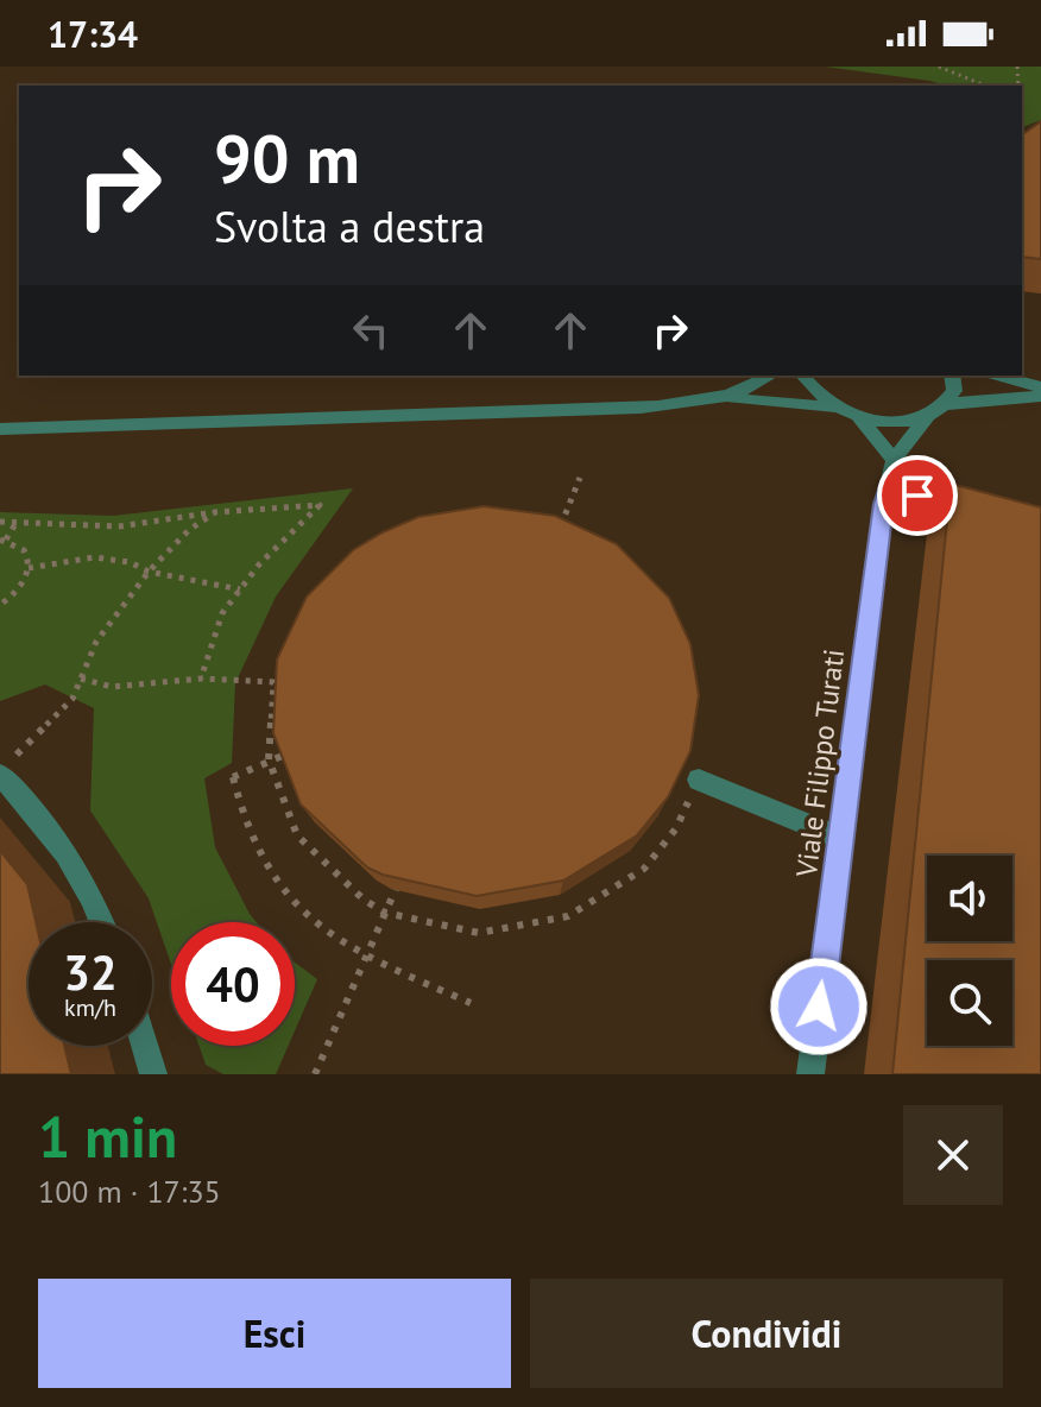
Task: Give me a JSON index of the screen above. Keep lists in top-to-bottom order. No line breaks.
{"streets":{"street":["Viale Filippo Turati"]},"page":{"status":"17:34","turn":["90 m","Svolta a destra"],"speed":"32 km/h","limit":"40","heading":["1 min","100 m · 17:35"],"buttons":["Esci","Condividi"]}}
